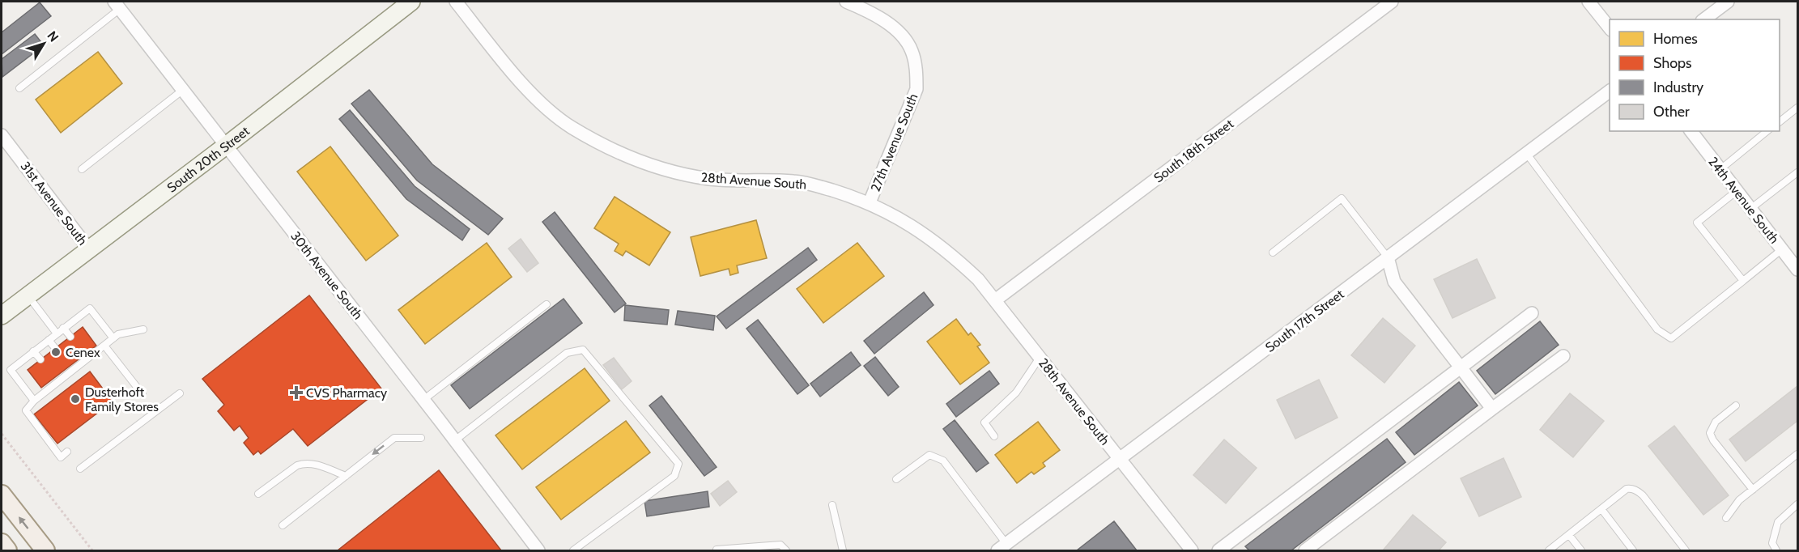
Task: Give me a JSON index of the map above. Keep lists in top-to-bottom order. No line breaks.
{"streets":{"street":["27th Avenue South","South 18th Street","South 20th Street","28th Avenue South","24th Avenue South","31st Avenue South","30th Avenue South","South 17th Street"]},"crossings":[["27th Avenue South","28th Avenue South"],["South 18th Street","28th Avenue South"],["South 20th Street","31st Avenue South"],["South 20th Street","30th Avenue South"],["28th Avenue South","South 17th Street"]],"places":{"other":["Cenex","Dusterhoft Family Stores"],"health":["CVS Pharmacy"]},"legend":["Homes","Shops","Industry","Other"],"north":"top right"}
